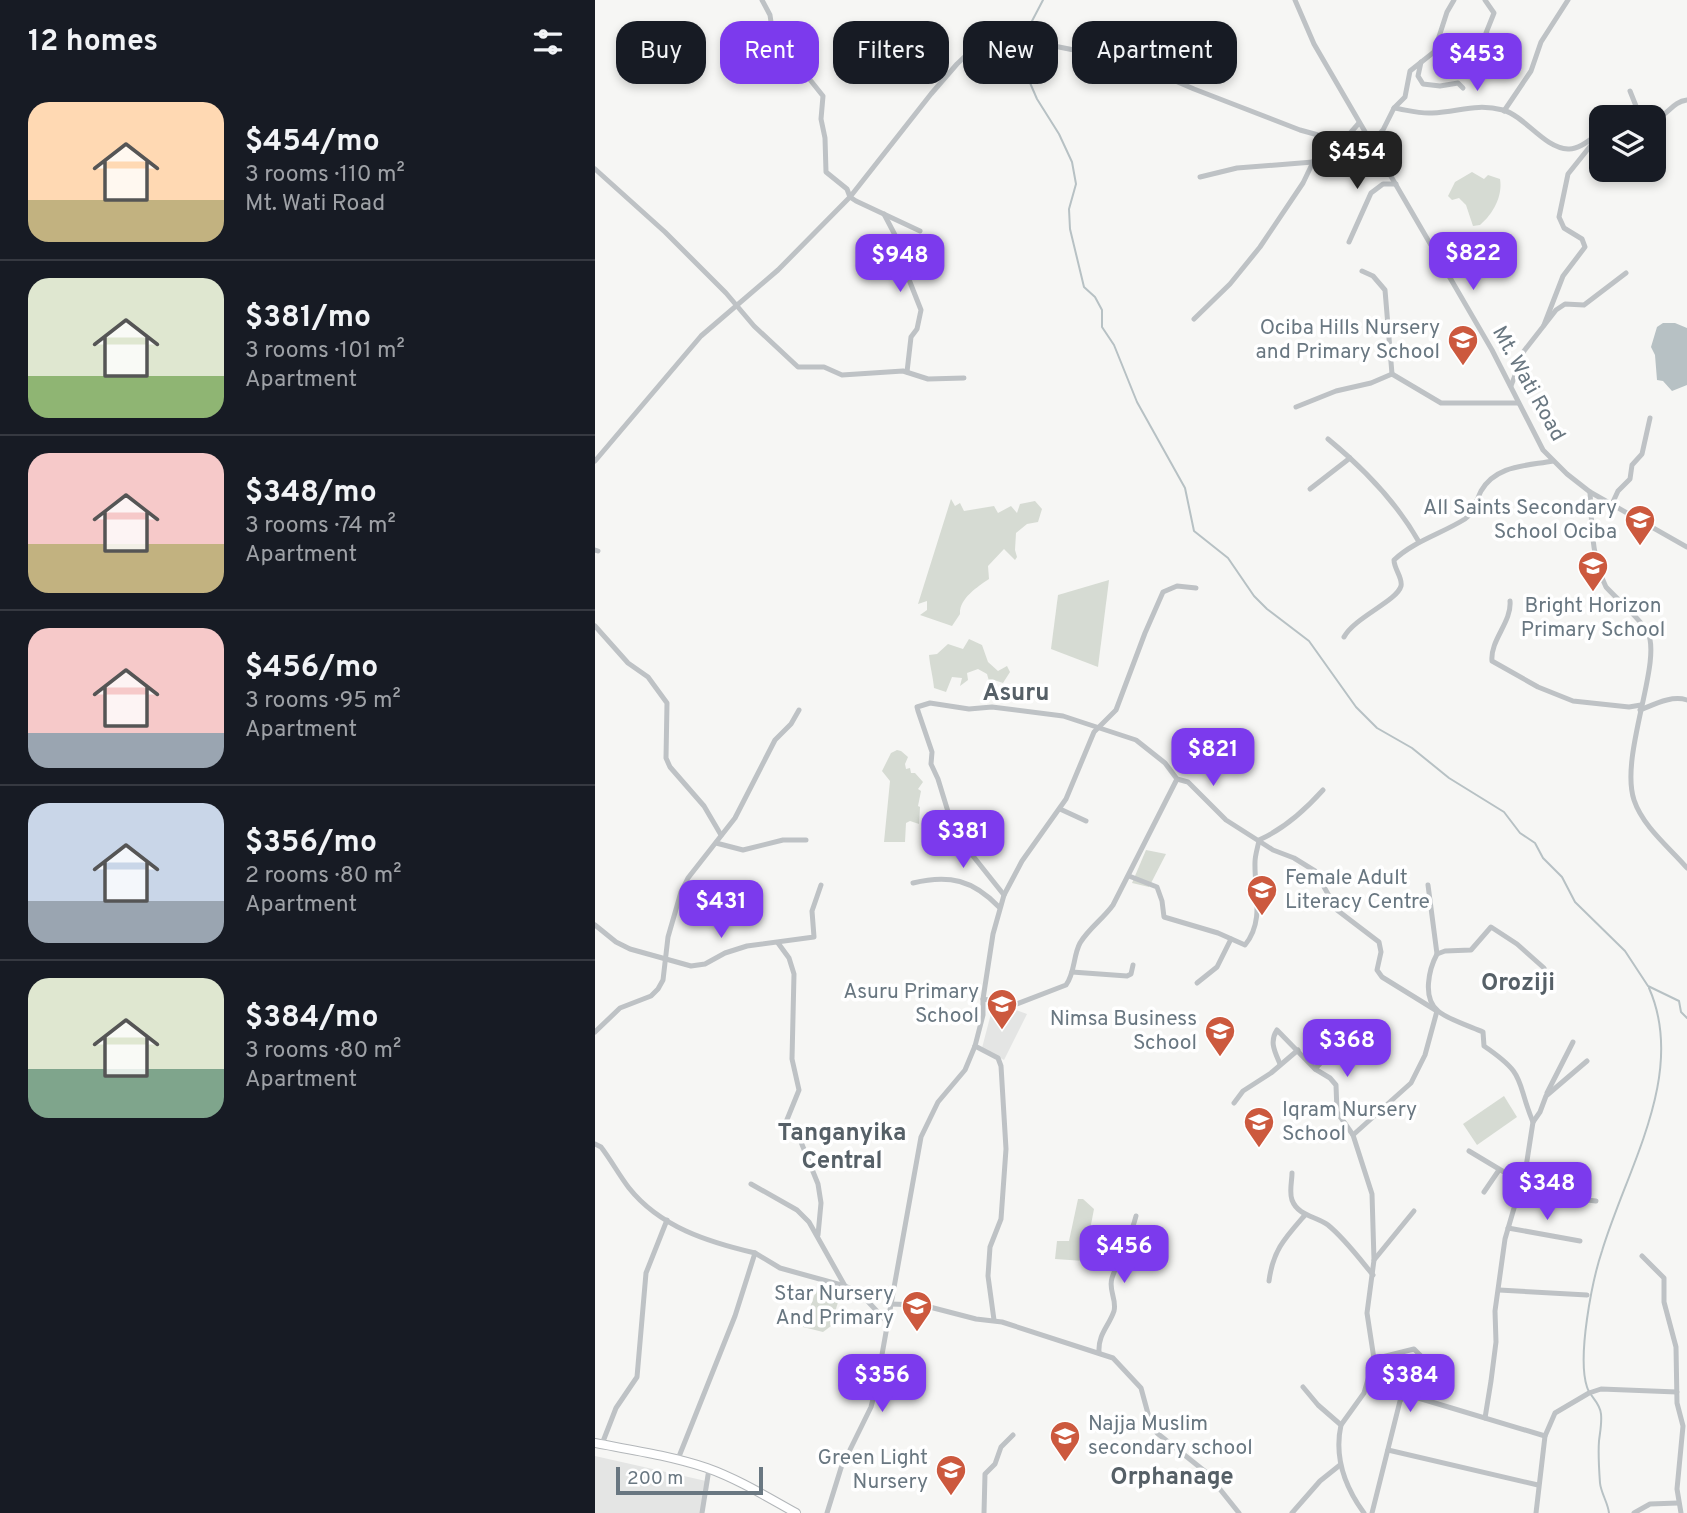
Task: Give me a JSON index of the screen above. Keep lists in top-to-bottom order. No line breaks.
{"streets":{"street":["Mt. Wati Road"]},"districts":["Asuru","Oroziji","Tanganyika Central","Orphanage"],"places":{"school or university":["Ociba Hills Nursery and Primary School","All Saints Secondary School Ociba","Bright Horizon Primary School","Female Adult Literacy Centre","Asuru Primary School","Nimsa Business School","Iqram Nursery School","Star Nursery And Primary","Najja Muslim secondary school","Green Light Nursery"]},"scale_bar":"200 m","page":{"heading":"12 homes","chip":["Buy","Rent","Filters","New","Apartment"],"price":["$453","$454","$822","$948","$821","$381","$431","$368","$348","$456","$356","$384"],"list":[{"name":"$454/mo","note":"3 rooms · 110 m² · Mt. Wati Road"},{"name":"$381/mo","note":"3 rooms · 101 m² · Apartment"},{"name":"$348/mo","note":"3 rooms · 74 m² · Apartment"},{"name":"$456/mo","note":"3 rooms · 95 m² · Apartment"},{"name":"$356/mo","note":"2 rooms · 80 m² · Apartment"},{"name":"$384/mo","note":"3 rooms · 80 m² · Apartment"}],"scale":"200 m"}}
